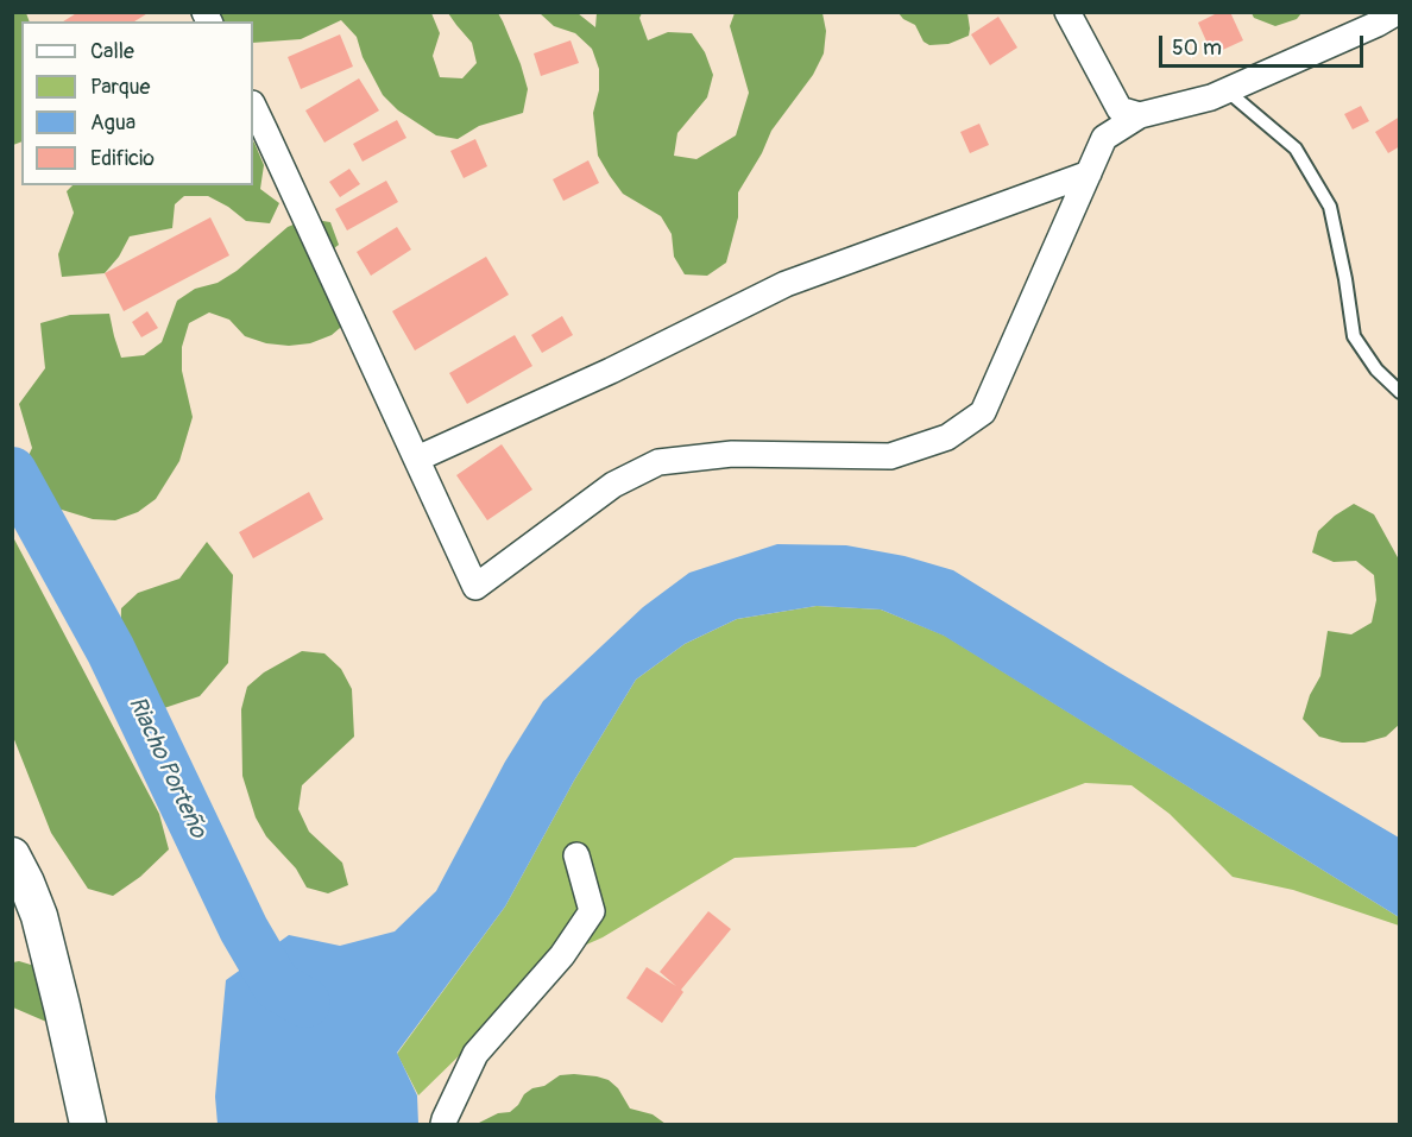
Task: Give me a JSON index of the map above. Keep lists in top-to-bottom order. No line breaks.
{"water":["Riacho Porteño"],"legend":["Calle","Parque","Agua","Edificio"],"scale_bar":"50 m"}
